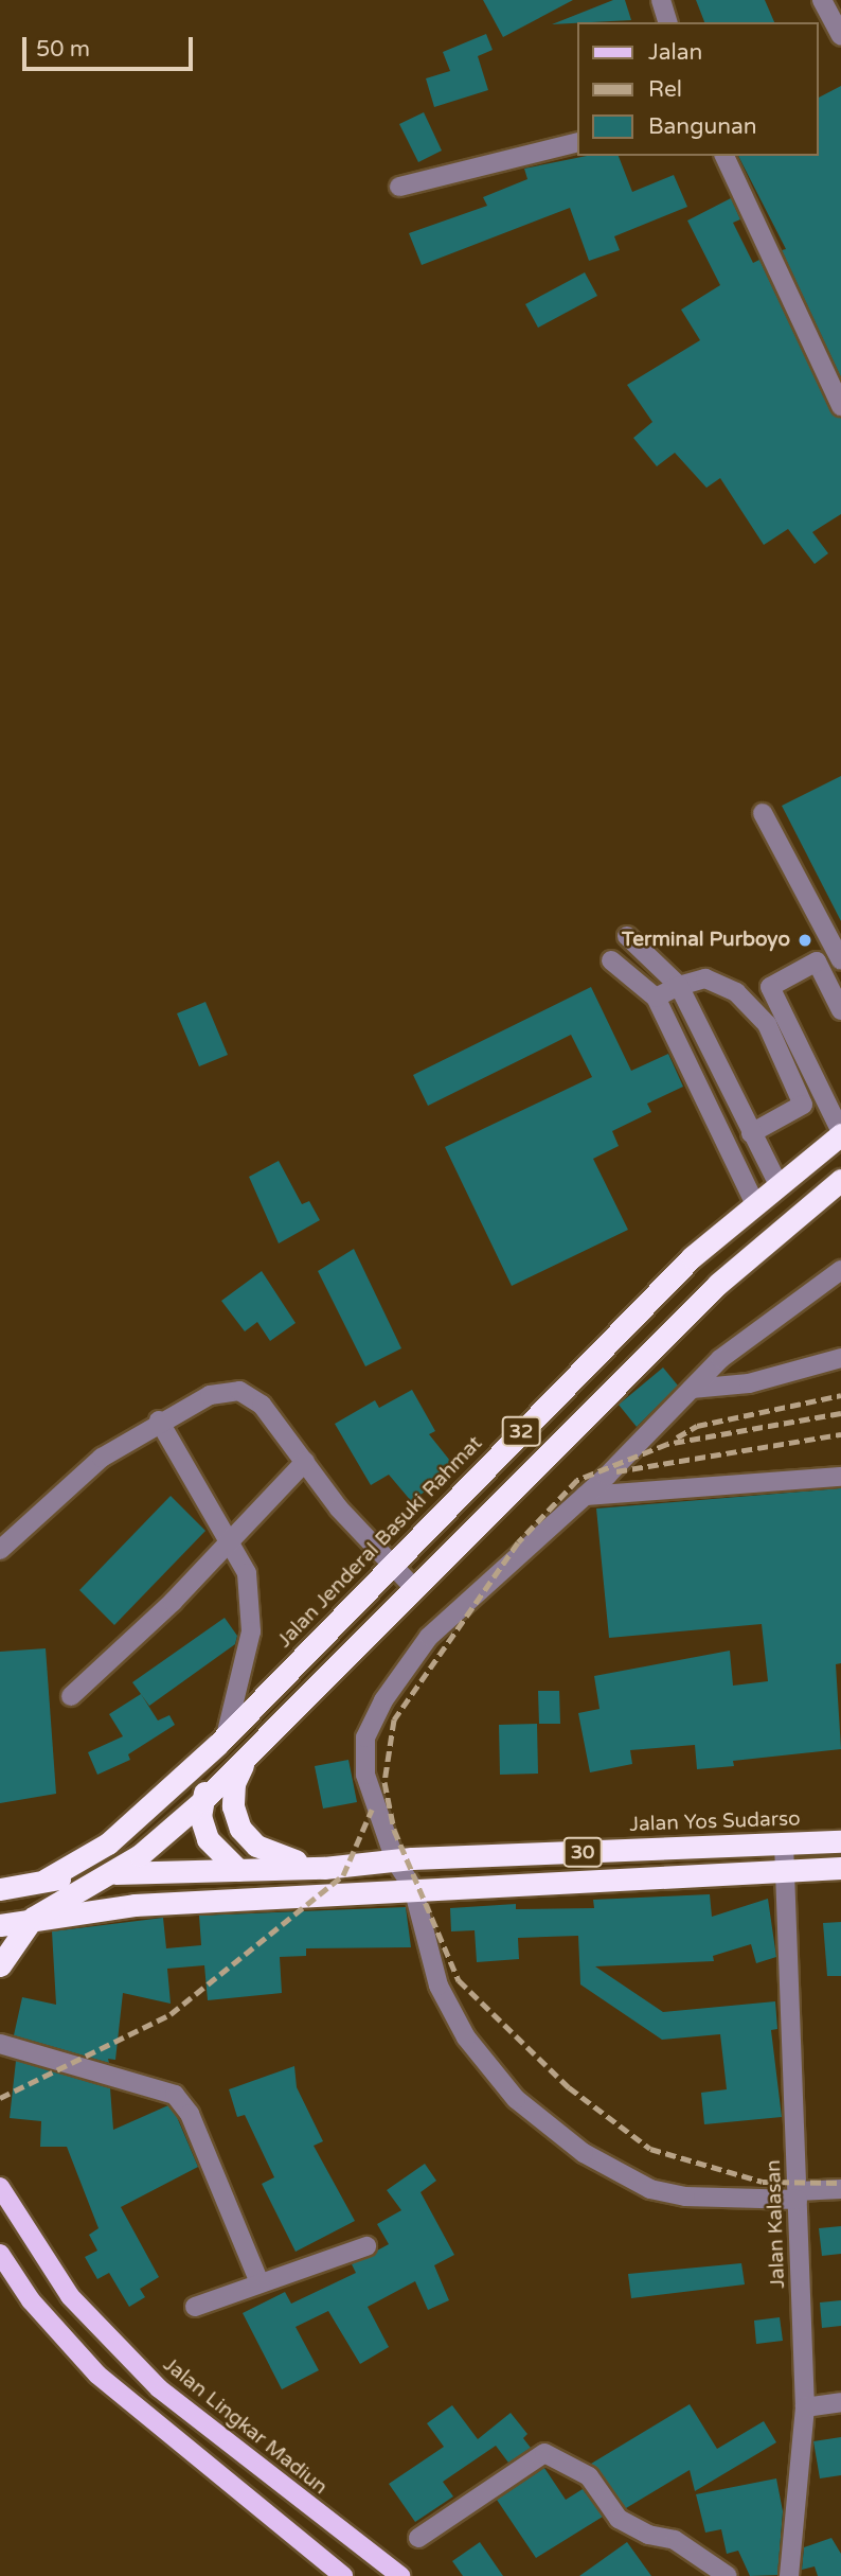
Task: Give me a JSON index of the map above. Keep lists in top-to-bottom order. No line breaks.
{"streets":{"highway":["32","Jalan Jenderal Basuki Rahmat","Jalan Yos Sudarso","30"],"main road":["Jalan Lingkar Madiun"],"street":["Jalan Kalasan"]},"crossings":[["32","Jalan Jenderal Basuki Rahmat"],["32","30"],["Jalan Jenderal Basuki Rahmat","30"],["Jalan Yos Sudarso","30"],["Jalan Yos Sudarso","Jalan Kalasan"],["30","Jalan Kalasan"]],"places":["Terminal Purboyo"],"legend":["Jalan","Rel","Bangunan"],"scale_bar":"50 m"}
